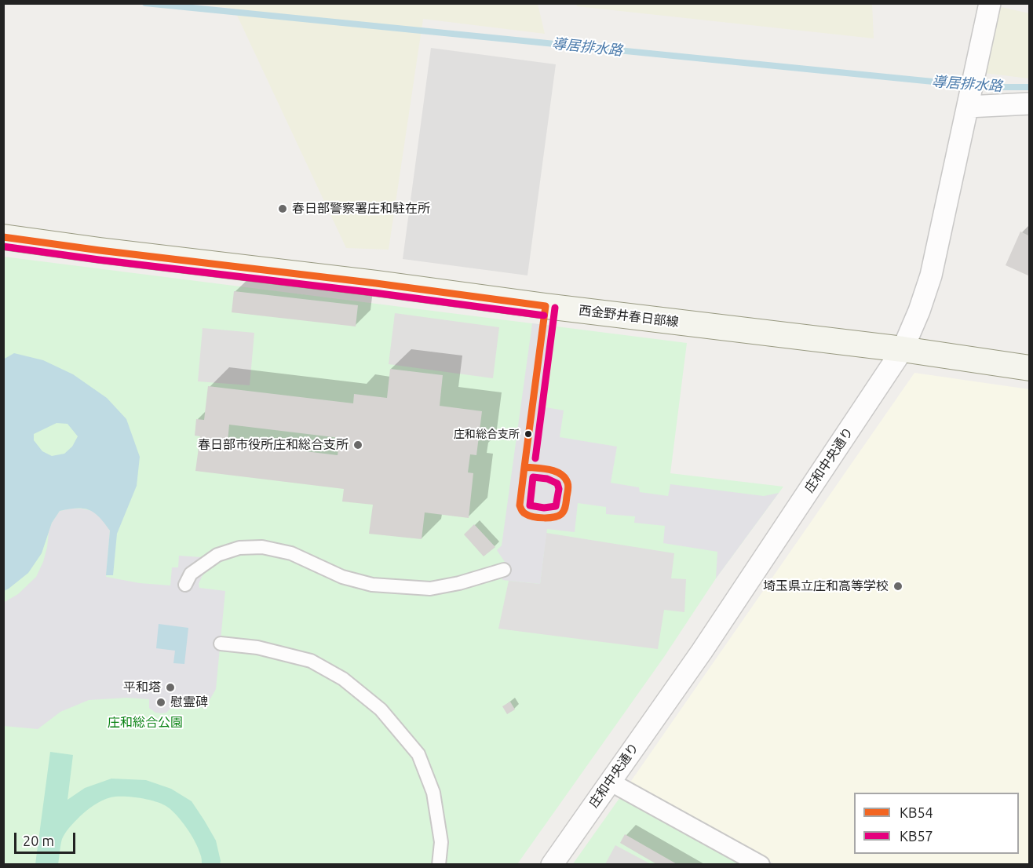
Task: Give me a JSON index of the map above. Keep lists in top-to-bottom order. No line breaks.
{"streets":{"main road":["西金野井春日部線"],"street":["庄和中央通り"]},"crossings":[["西金野井春日部線","庄和中央通り"]],"water":["導居排水路"],"parks":["庄和総合公園"],"places":["春日部警察署庄和駐在所","庄和総合支所","春日部市役所庄和総合支所","埼玉県立庄和高等学校","平和塔","慰霊碑"],"lines":["transit line KB54","transit line KB57"],"legend":["KB54","KB57"],"scale_bar":"20 m"}
